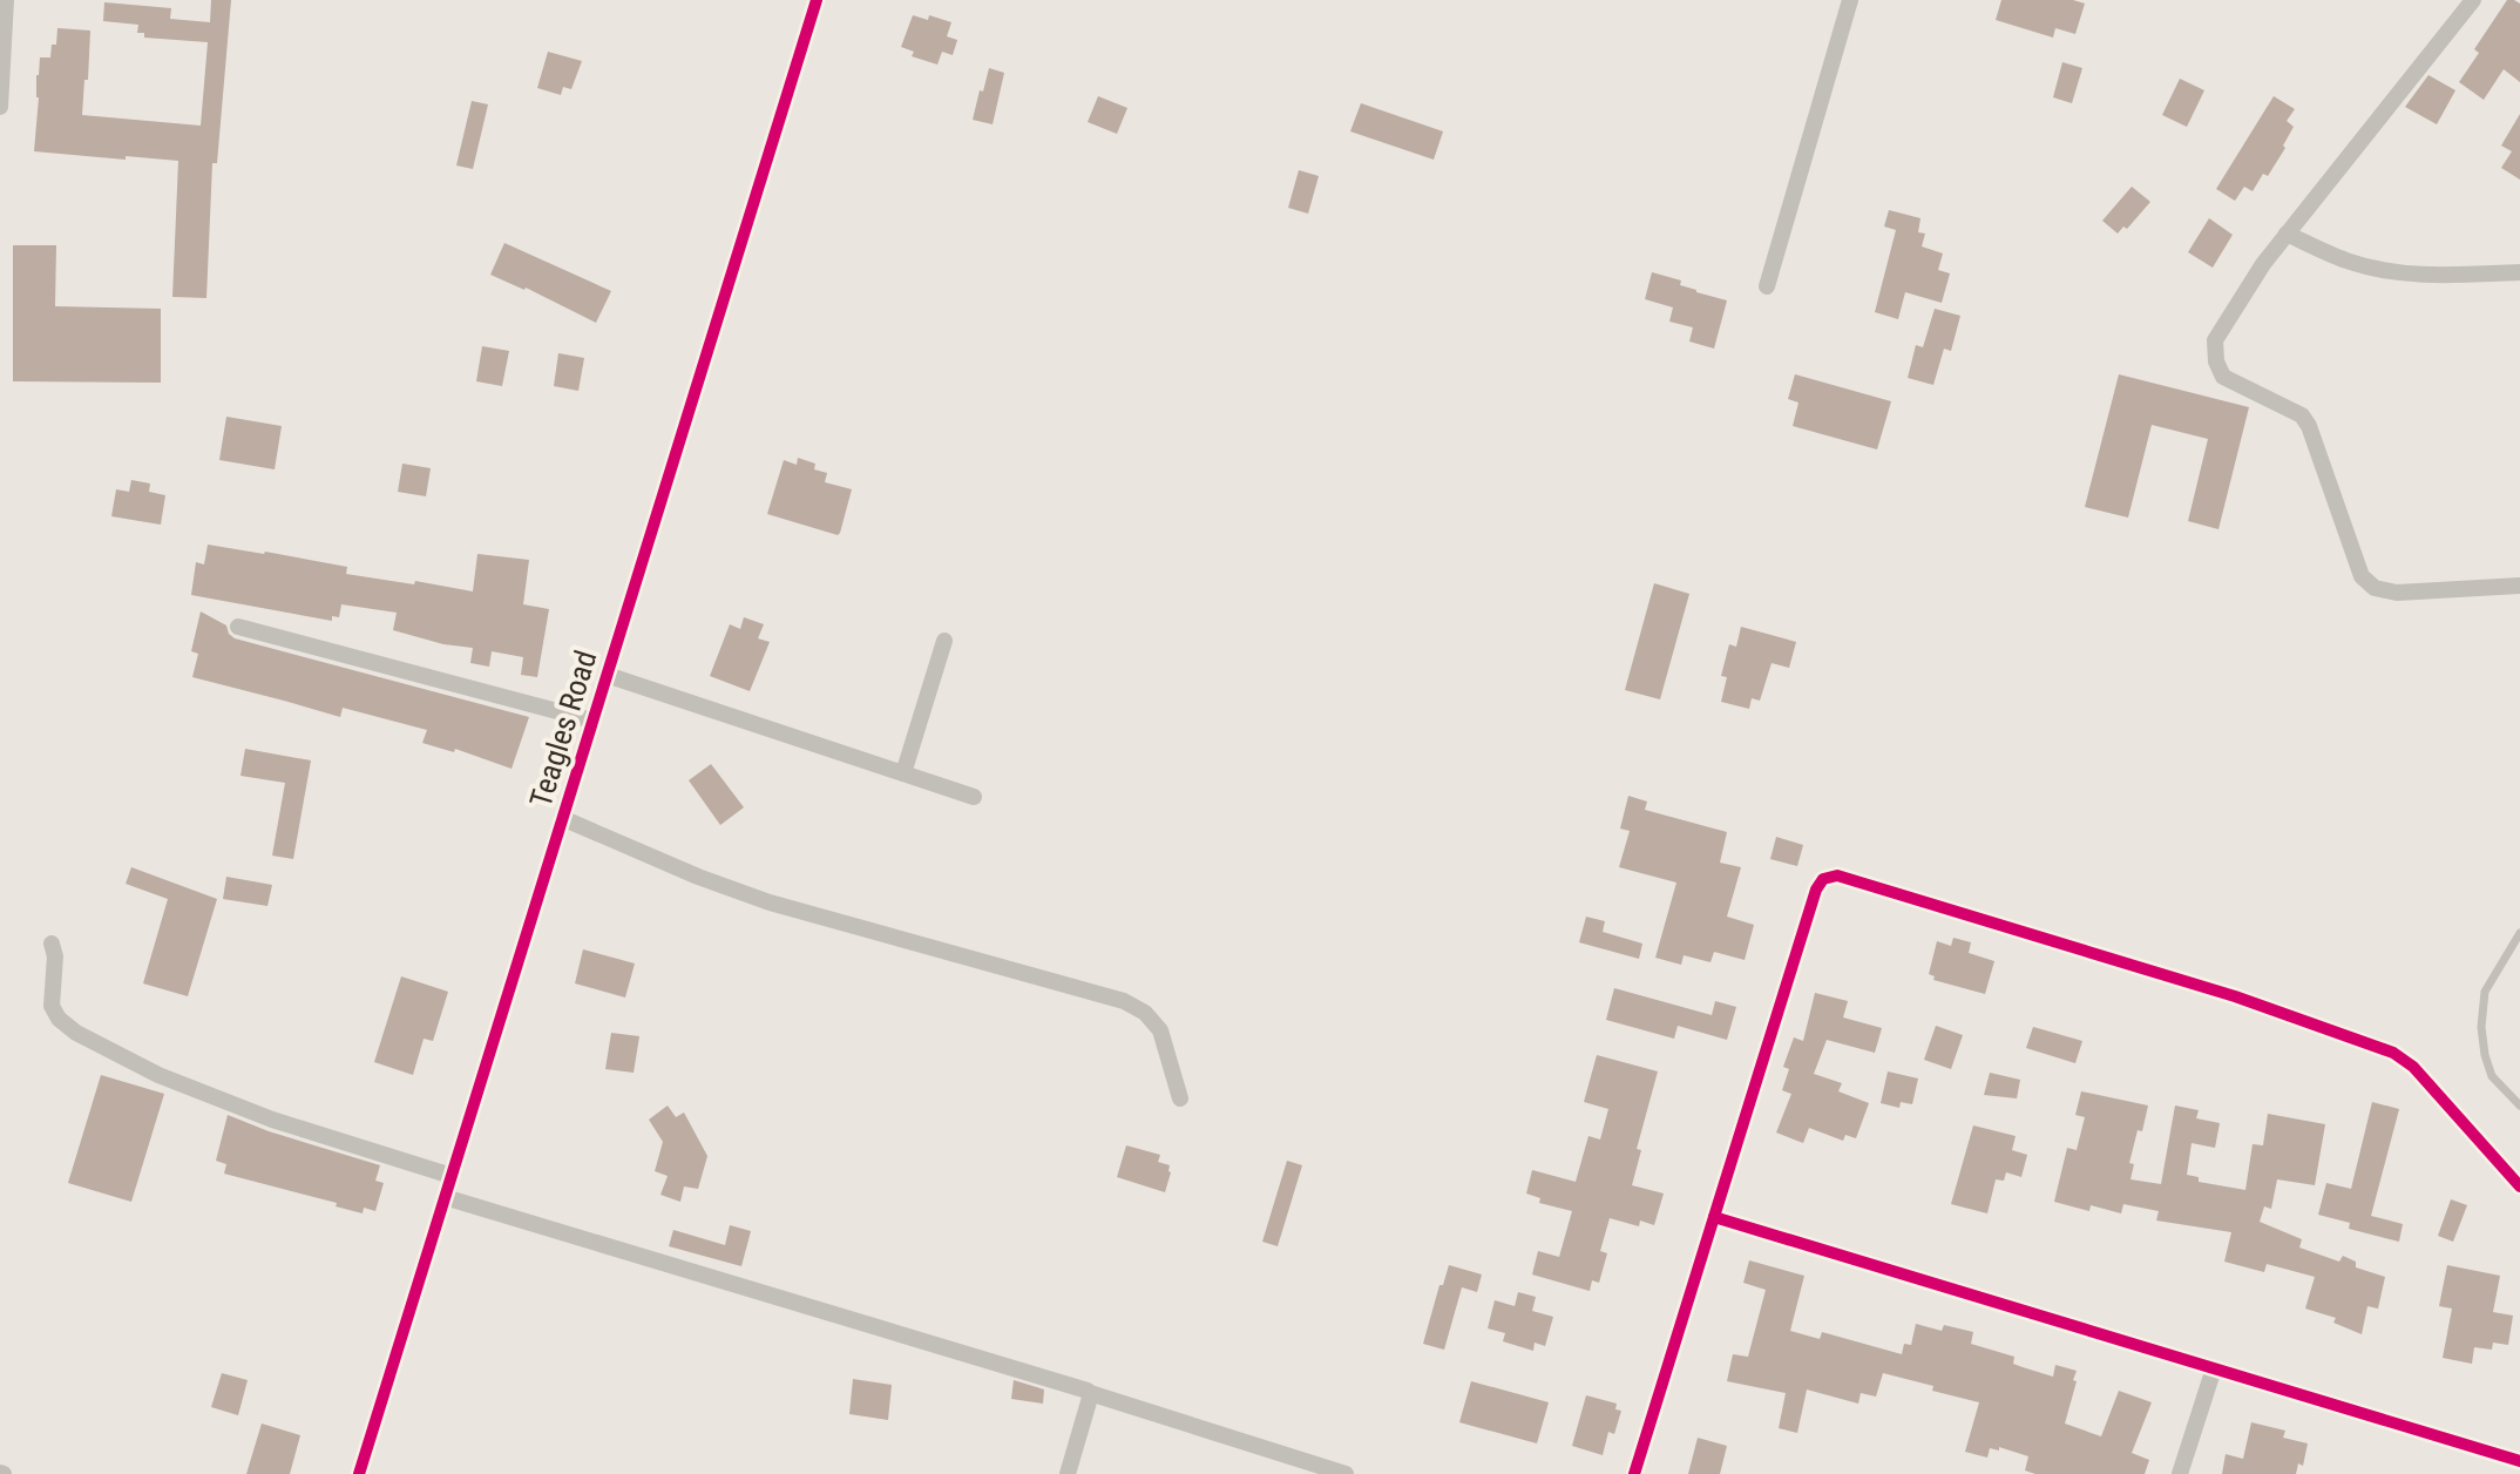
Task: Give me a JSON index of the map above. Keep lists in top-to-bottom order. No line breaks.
{"streets":{"street":["Teagles Road"]}}
